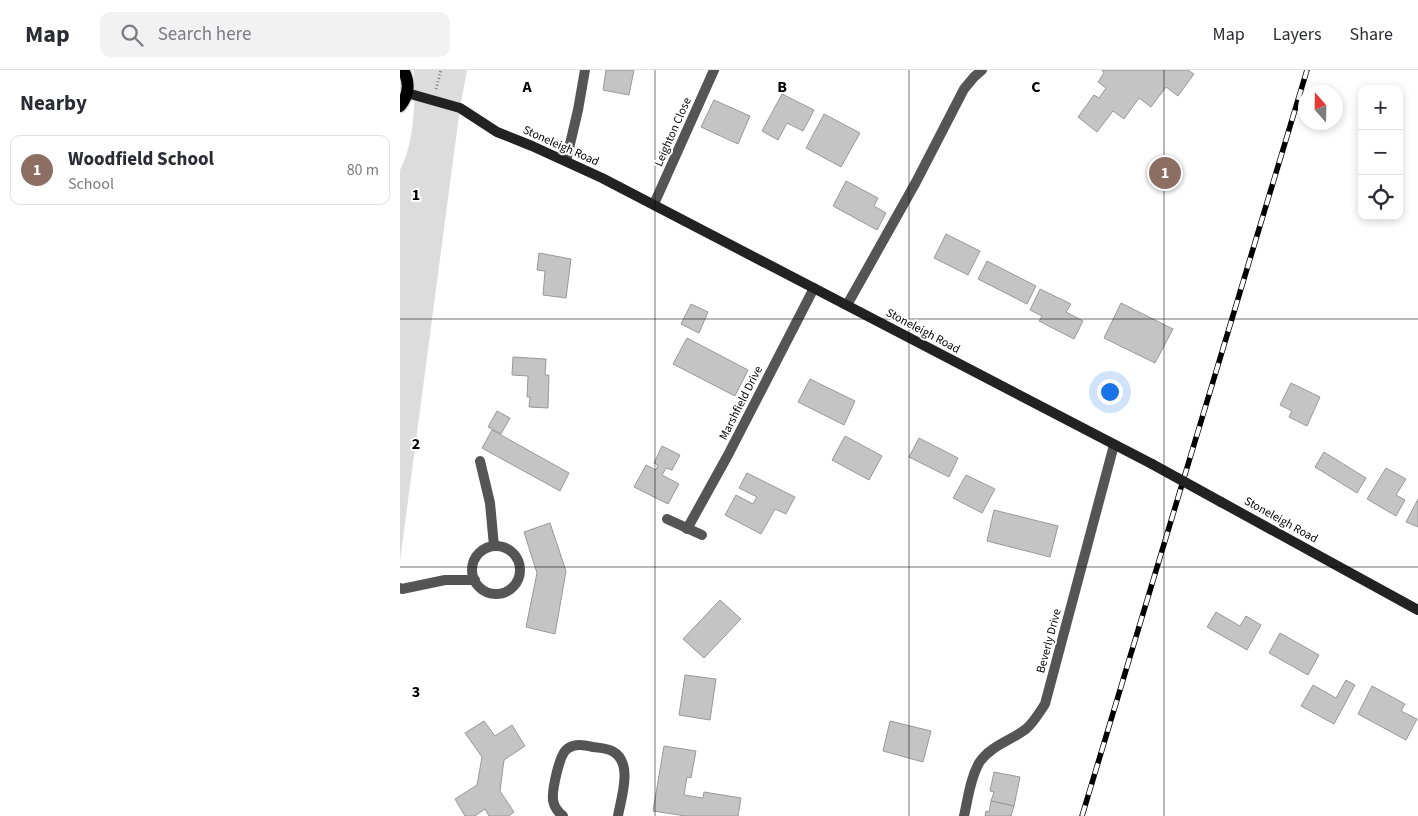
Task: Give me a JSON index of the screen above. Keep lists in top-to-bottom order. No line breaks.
{"streets":{"street":["Leighton Close","Stoneleigh Road","Marshfield Drive","Beverly Drive"]},"crossings":[["Leighton Close","Stoneleigh Road"],["Stoneleigh Road","Marshfield Drive"],["Stoneleigh Road","Beverly Drive"]],"north":"top","page":{"header":"Map","search":"Search here","nav":["Map","Layers","Share"],"heading":"Nearby","map_buttons":["+","−"],"list":[{"mark":"1","name":"Woodfield School","note":"School","value":"80 m"}],"pins":"1"},"grid":{"columns":["A","B","C"],"rows":["1","2","3"]}}
